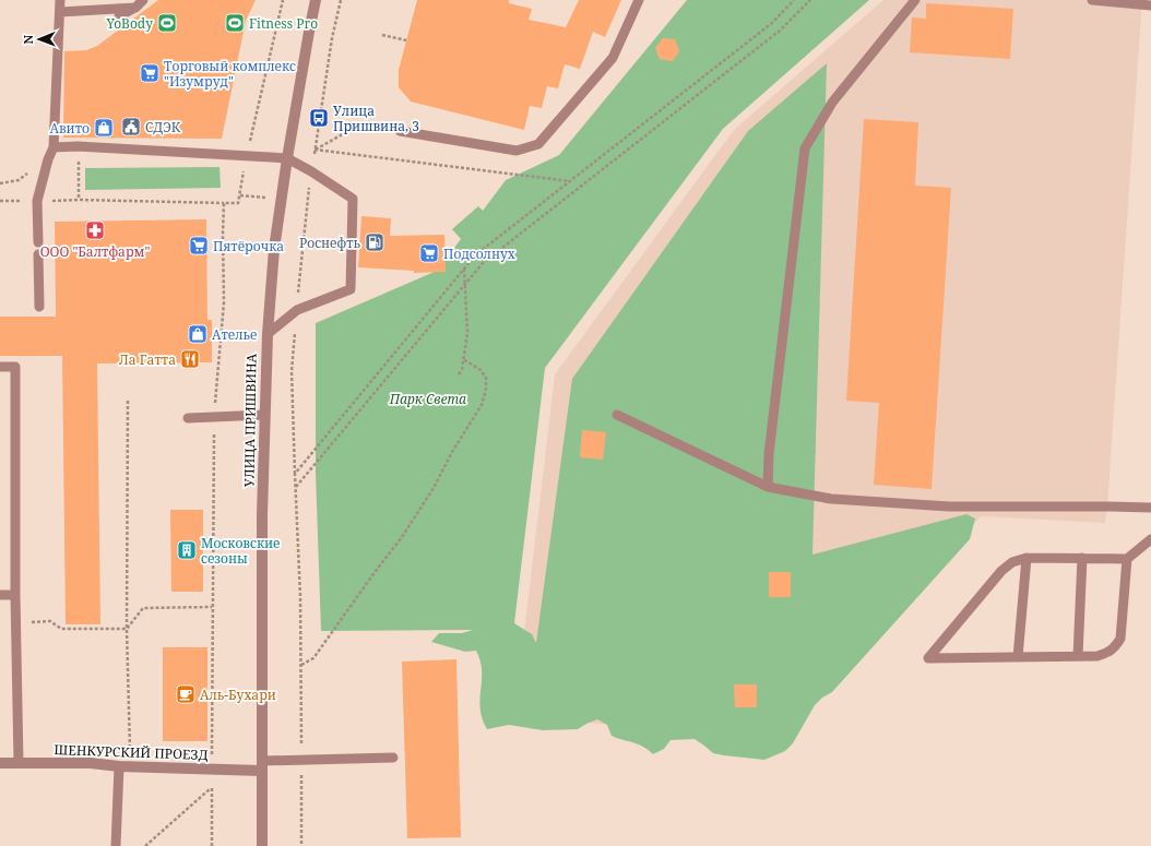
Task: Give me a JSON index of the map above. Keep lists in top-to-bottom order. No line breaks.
{"streets":{"street":["УЛИЦА ПРИШВИНА","ШЕНКУРСКИЙ ПРОЕЗД"]},"crossings":[["УЛИЦА ПРИШВИНА","ШЕНКУРСКИЙ ПРОЕЗД"]],"parks":["Парк Света"],"places":{"sports":["YoBody","Fitness Pro"],"supermarket":["Торговый комплекс \"Изумруд\"","Пятёрочка","Подсолнух"],"bus stop":["Улица Пришвина, 3"],"public building":["СДЭК"],"shop":["Авито","Ателье"],"pharmacy":["ООО \"Балтфарм\""],"fuel station":["Роснефть"],"restaurant":["Ла Гатта"],"building":["Московские сезоны"],"cafe":["Аль-Бухари"]},"north":"left"}
